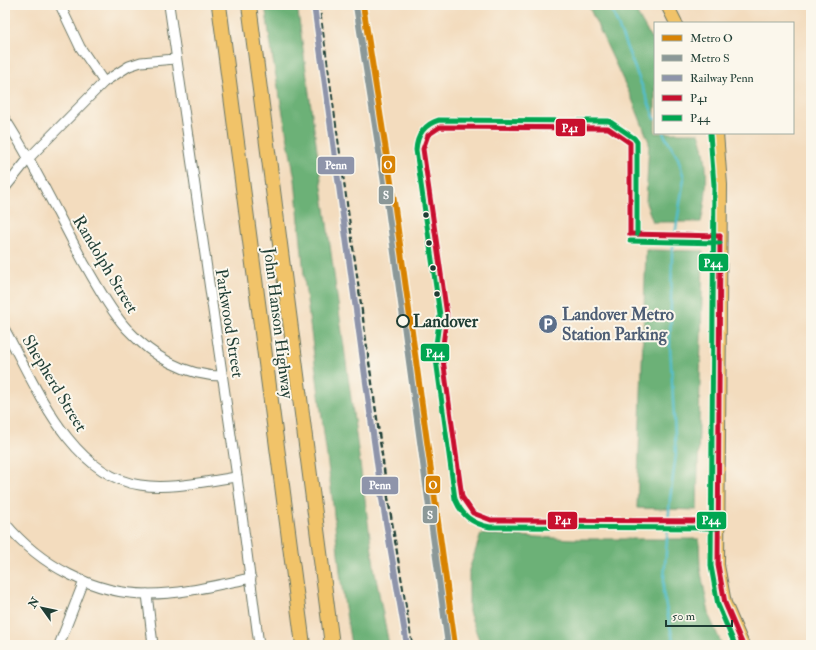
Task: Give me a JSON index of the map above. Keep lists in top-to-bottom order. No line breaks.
{"streets":{"highway":["John Hanson Highway"],"street":["Randolph Street","Parkwood Street","Shepherd Street"]},"crossings":[["Randolph Street","Parkwood Street"],["Parkwood Street","Shepherd Street"]],"places":{"other":["Landover"],"parking":["Landover Metro Station Parking"]},"lines":["metro line O","rail line Penn","metro line S","transit line P44","transit line P41"],"legend":["Metro O","Metro S","Railway Penn","P41","P44"],"scale_bar":"50 m","north":"top left"}
